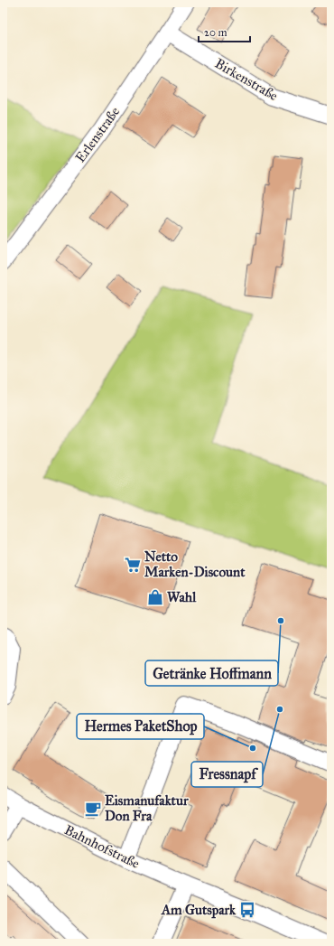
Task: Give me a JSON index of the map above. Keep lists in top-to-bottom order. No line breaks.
{"streets":{"street":["Birkenstraße","Erlenstraße","Bahnhofstraße"]},"crossings":[["Birkenstraße","Erlenstraße"]],"places":{"supermarket":["Netto Marken-Discount"],"shop":["Wahl"],"other":["Getränke Hoffmann","Fressnapf","Hermes PaketShop"],"cafe":["Eismanufaktur Don Fra"],"bus stop":["Am Gutspark"]},"scale_bar":"20 m"}
